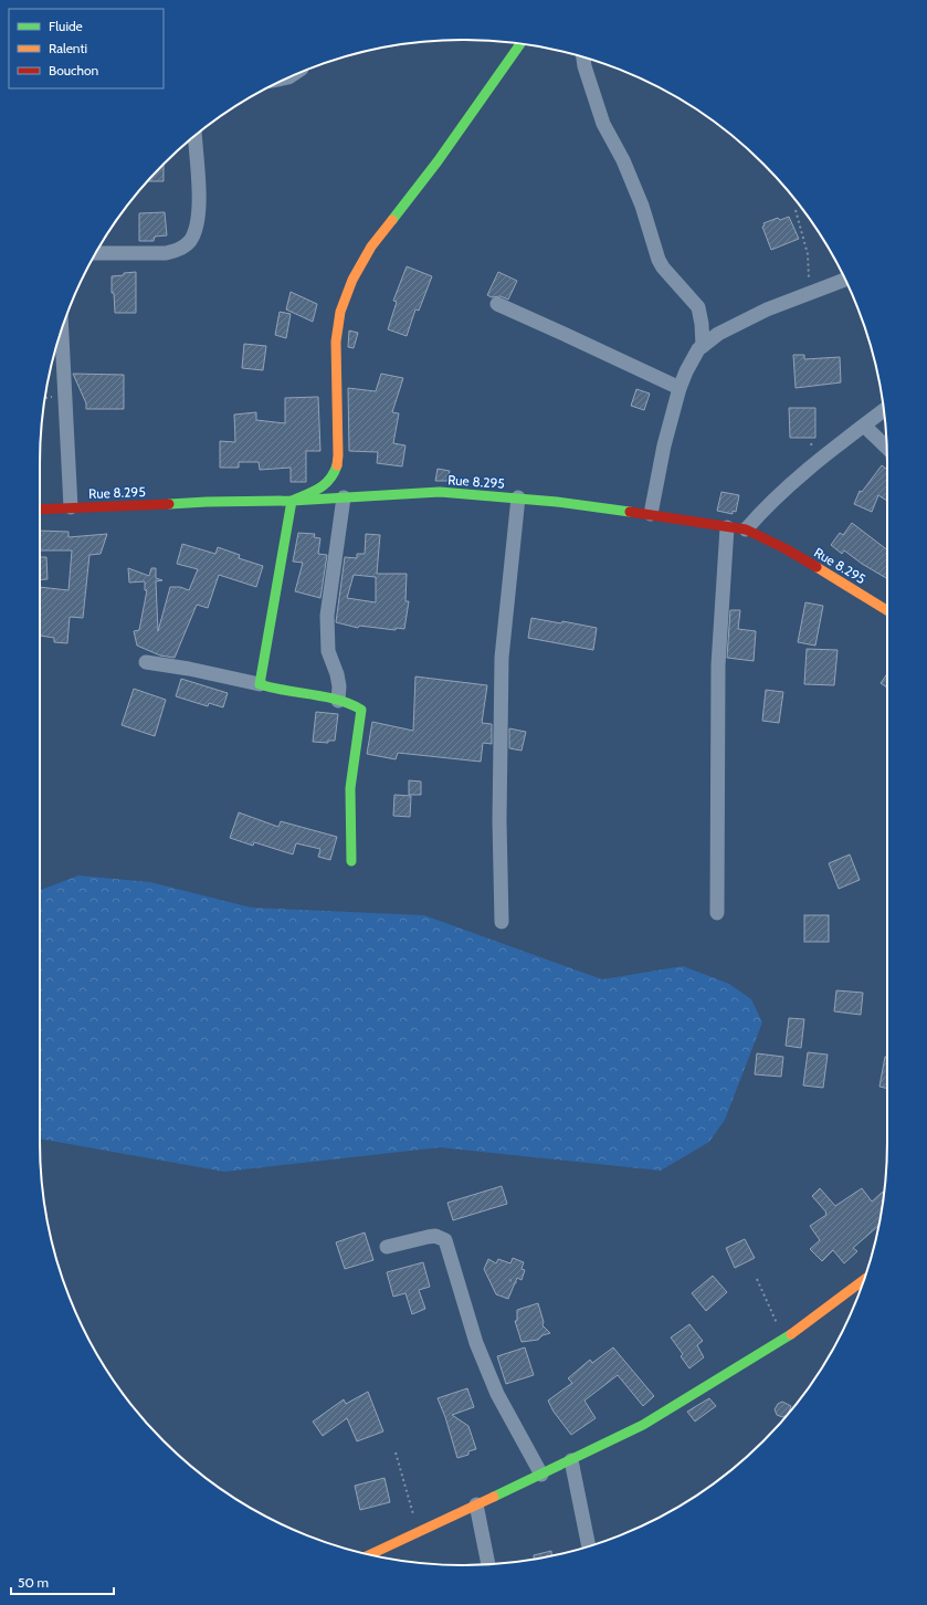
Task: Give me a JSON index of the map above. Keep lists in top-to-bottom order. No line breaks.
{"streets":{"street":["Rue 8.295"]},"legend":["Fluide","Ralenti","Bouchon"],"scale_bar":"50 m"}
